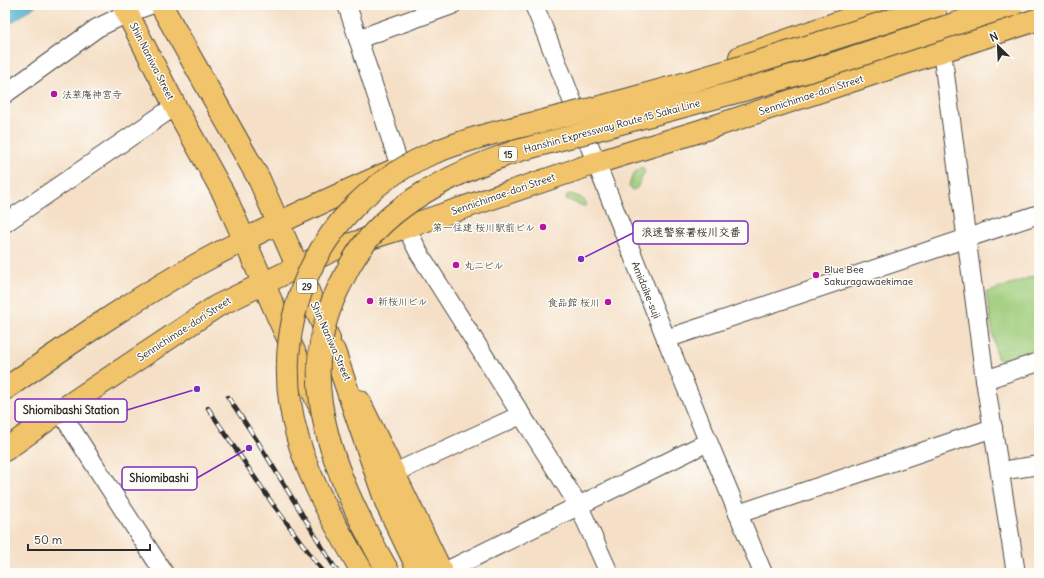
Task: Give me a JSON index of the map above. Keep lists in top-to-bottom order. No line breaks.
{"streets":{"main road":["Shin Naniwa Street","Sennichimae-dori Street","Hanshin Expressway Route 15 Sakai Line","15","29"],"street":["Amidaike-suji"]},"crossings":[["Shin Naniwa Street","Sennichimae-dori Street"],["Sennichimae-dori Street","Amidaike-suji"]],"places":["法華庵神宮寺","第一住建 桜川駅前ビル","浪速警察署桜川交番","丸二ビル","Blue Bee Sakuragawaekimae","新桜川ビル","食品館 桜川","Shiomibashi Station","Shiomibashi"],"scale_bar":"50 m","north":"top left"}
